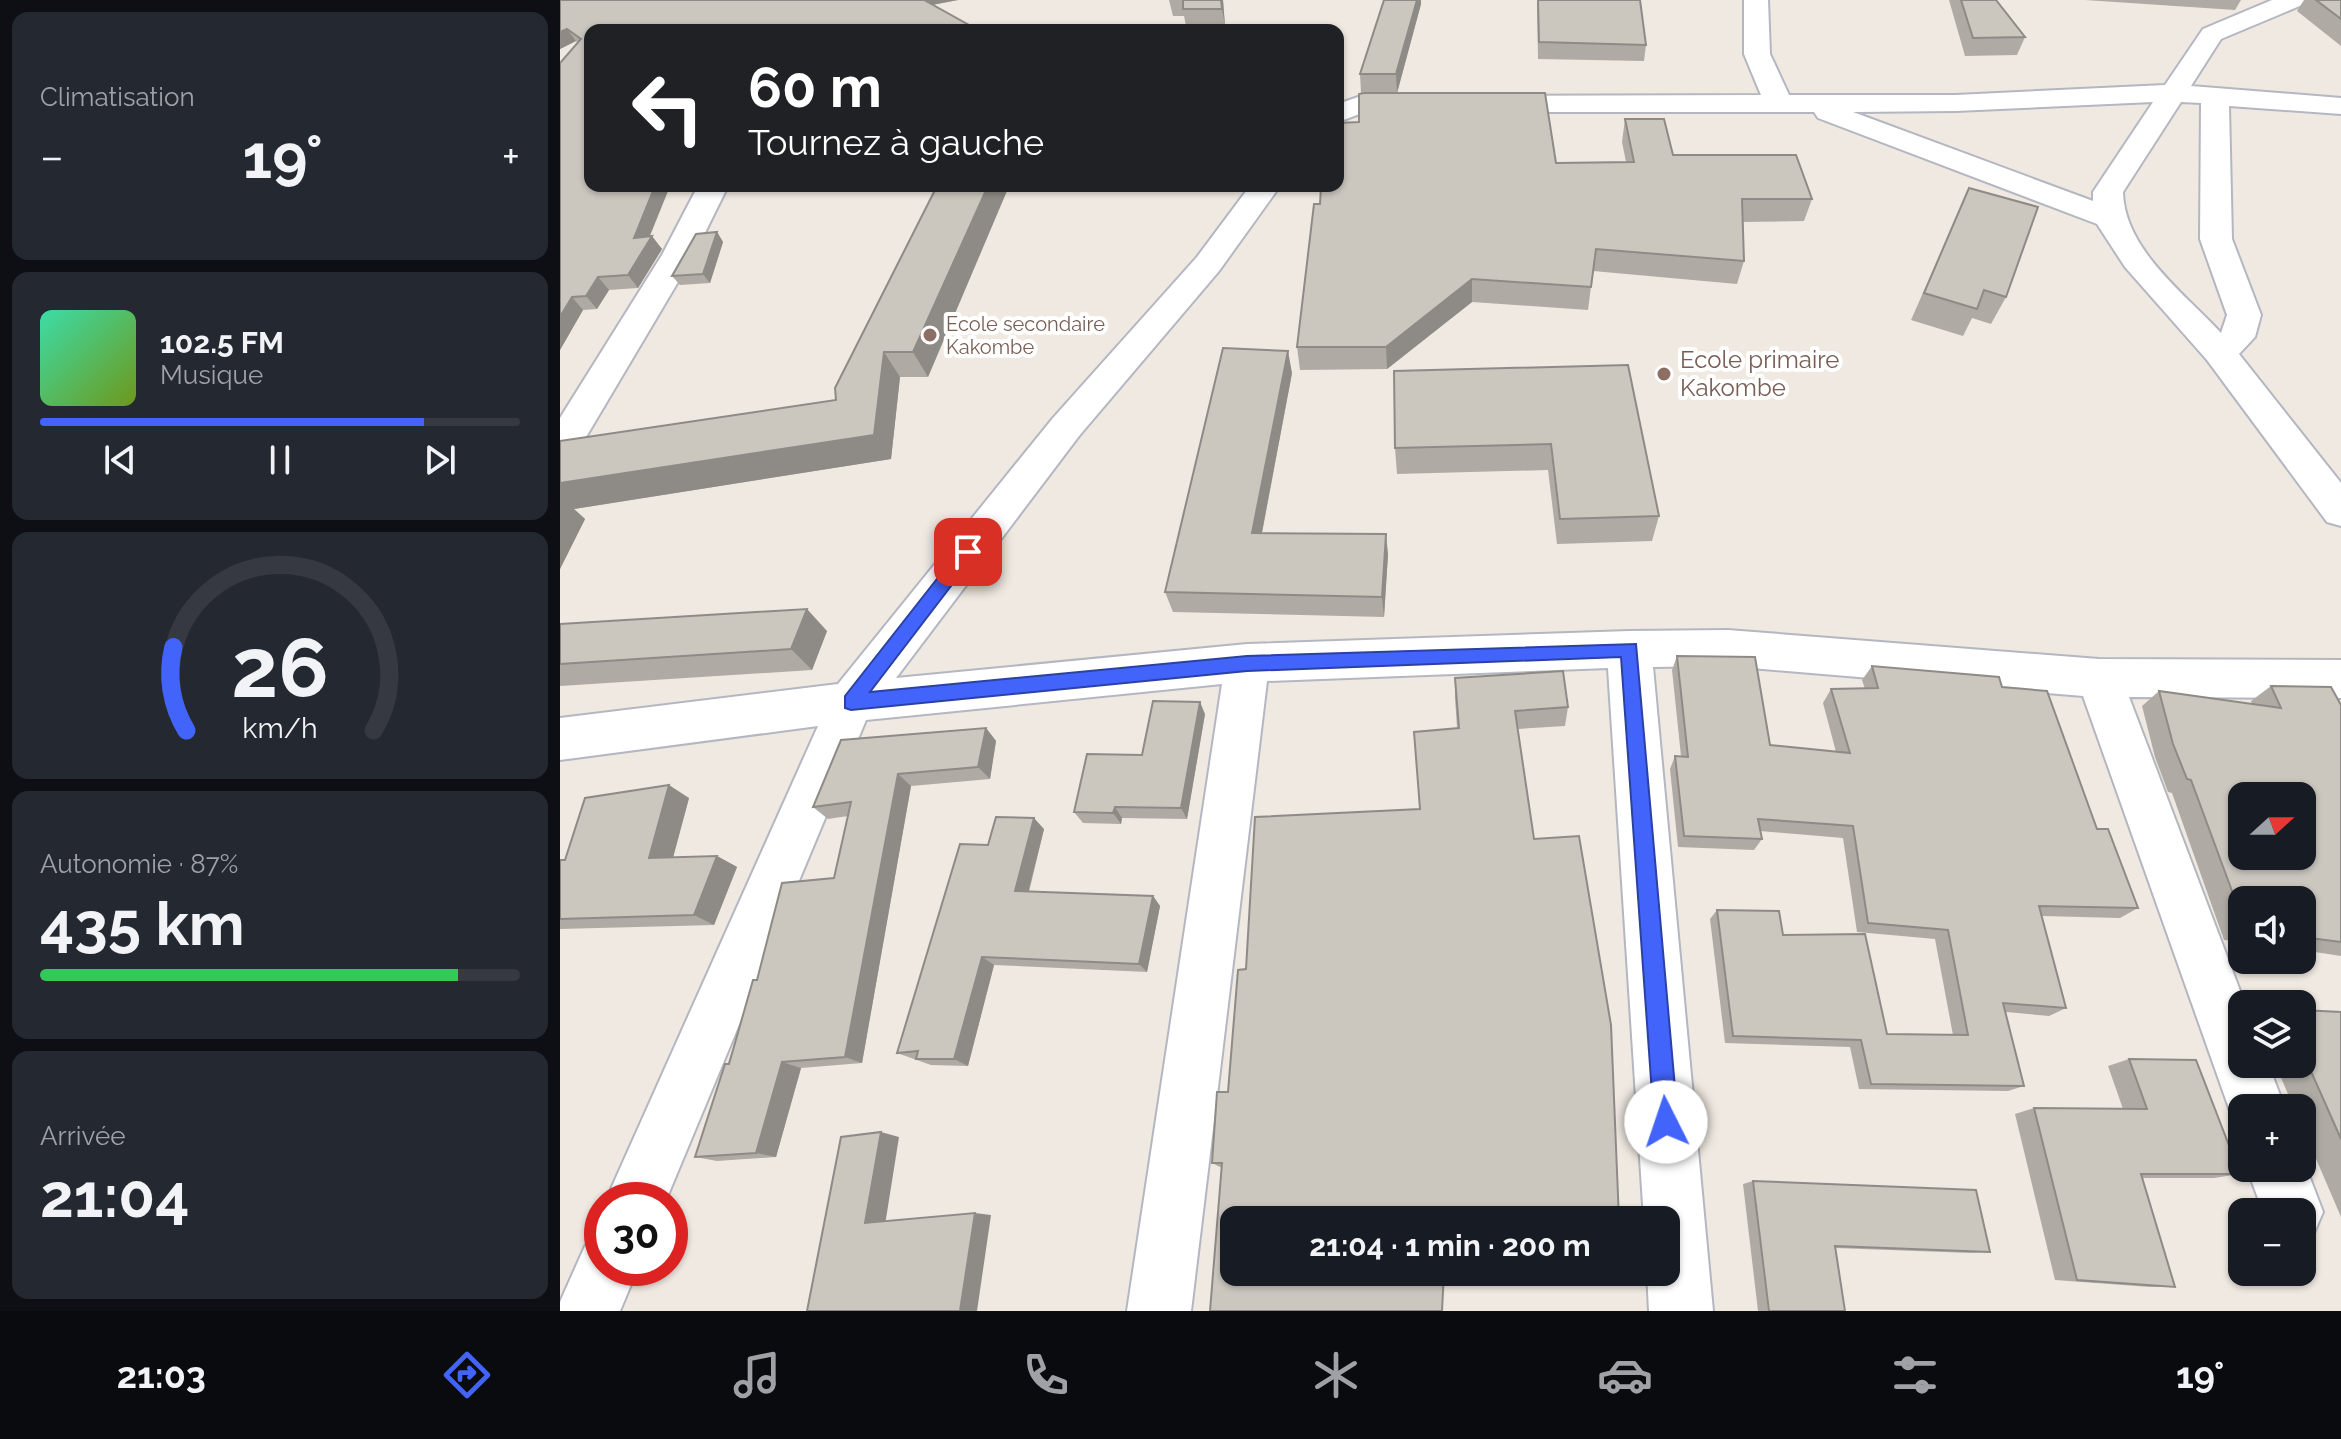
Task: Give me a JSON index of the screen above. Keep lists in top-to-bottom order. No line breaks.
{"places":["Ecole secondaire Kakombe","Ecole primaire Kakombe"],"north":"right","page":{"tile":["Climatisation",["Autonomie · 87%","435 km"],["Arrivée","21:04"]],"turn":["60 m","Tournez à gauche"],"heat":["−","19°","+"],"song":["102.5 FM","Musique"],"map_buttons":["+","−"],"limit":"30","trip":"21:04 · 1 min · 200 m","tabs":["21:03","19°"],"gauge":["26","km/h"]}}
